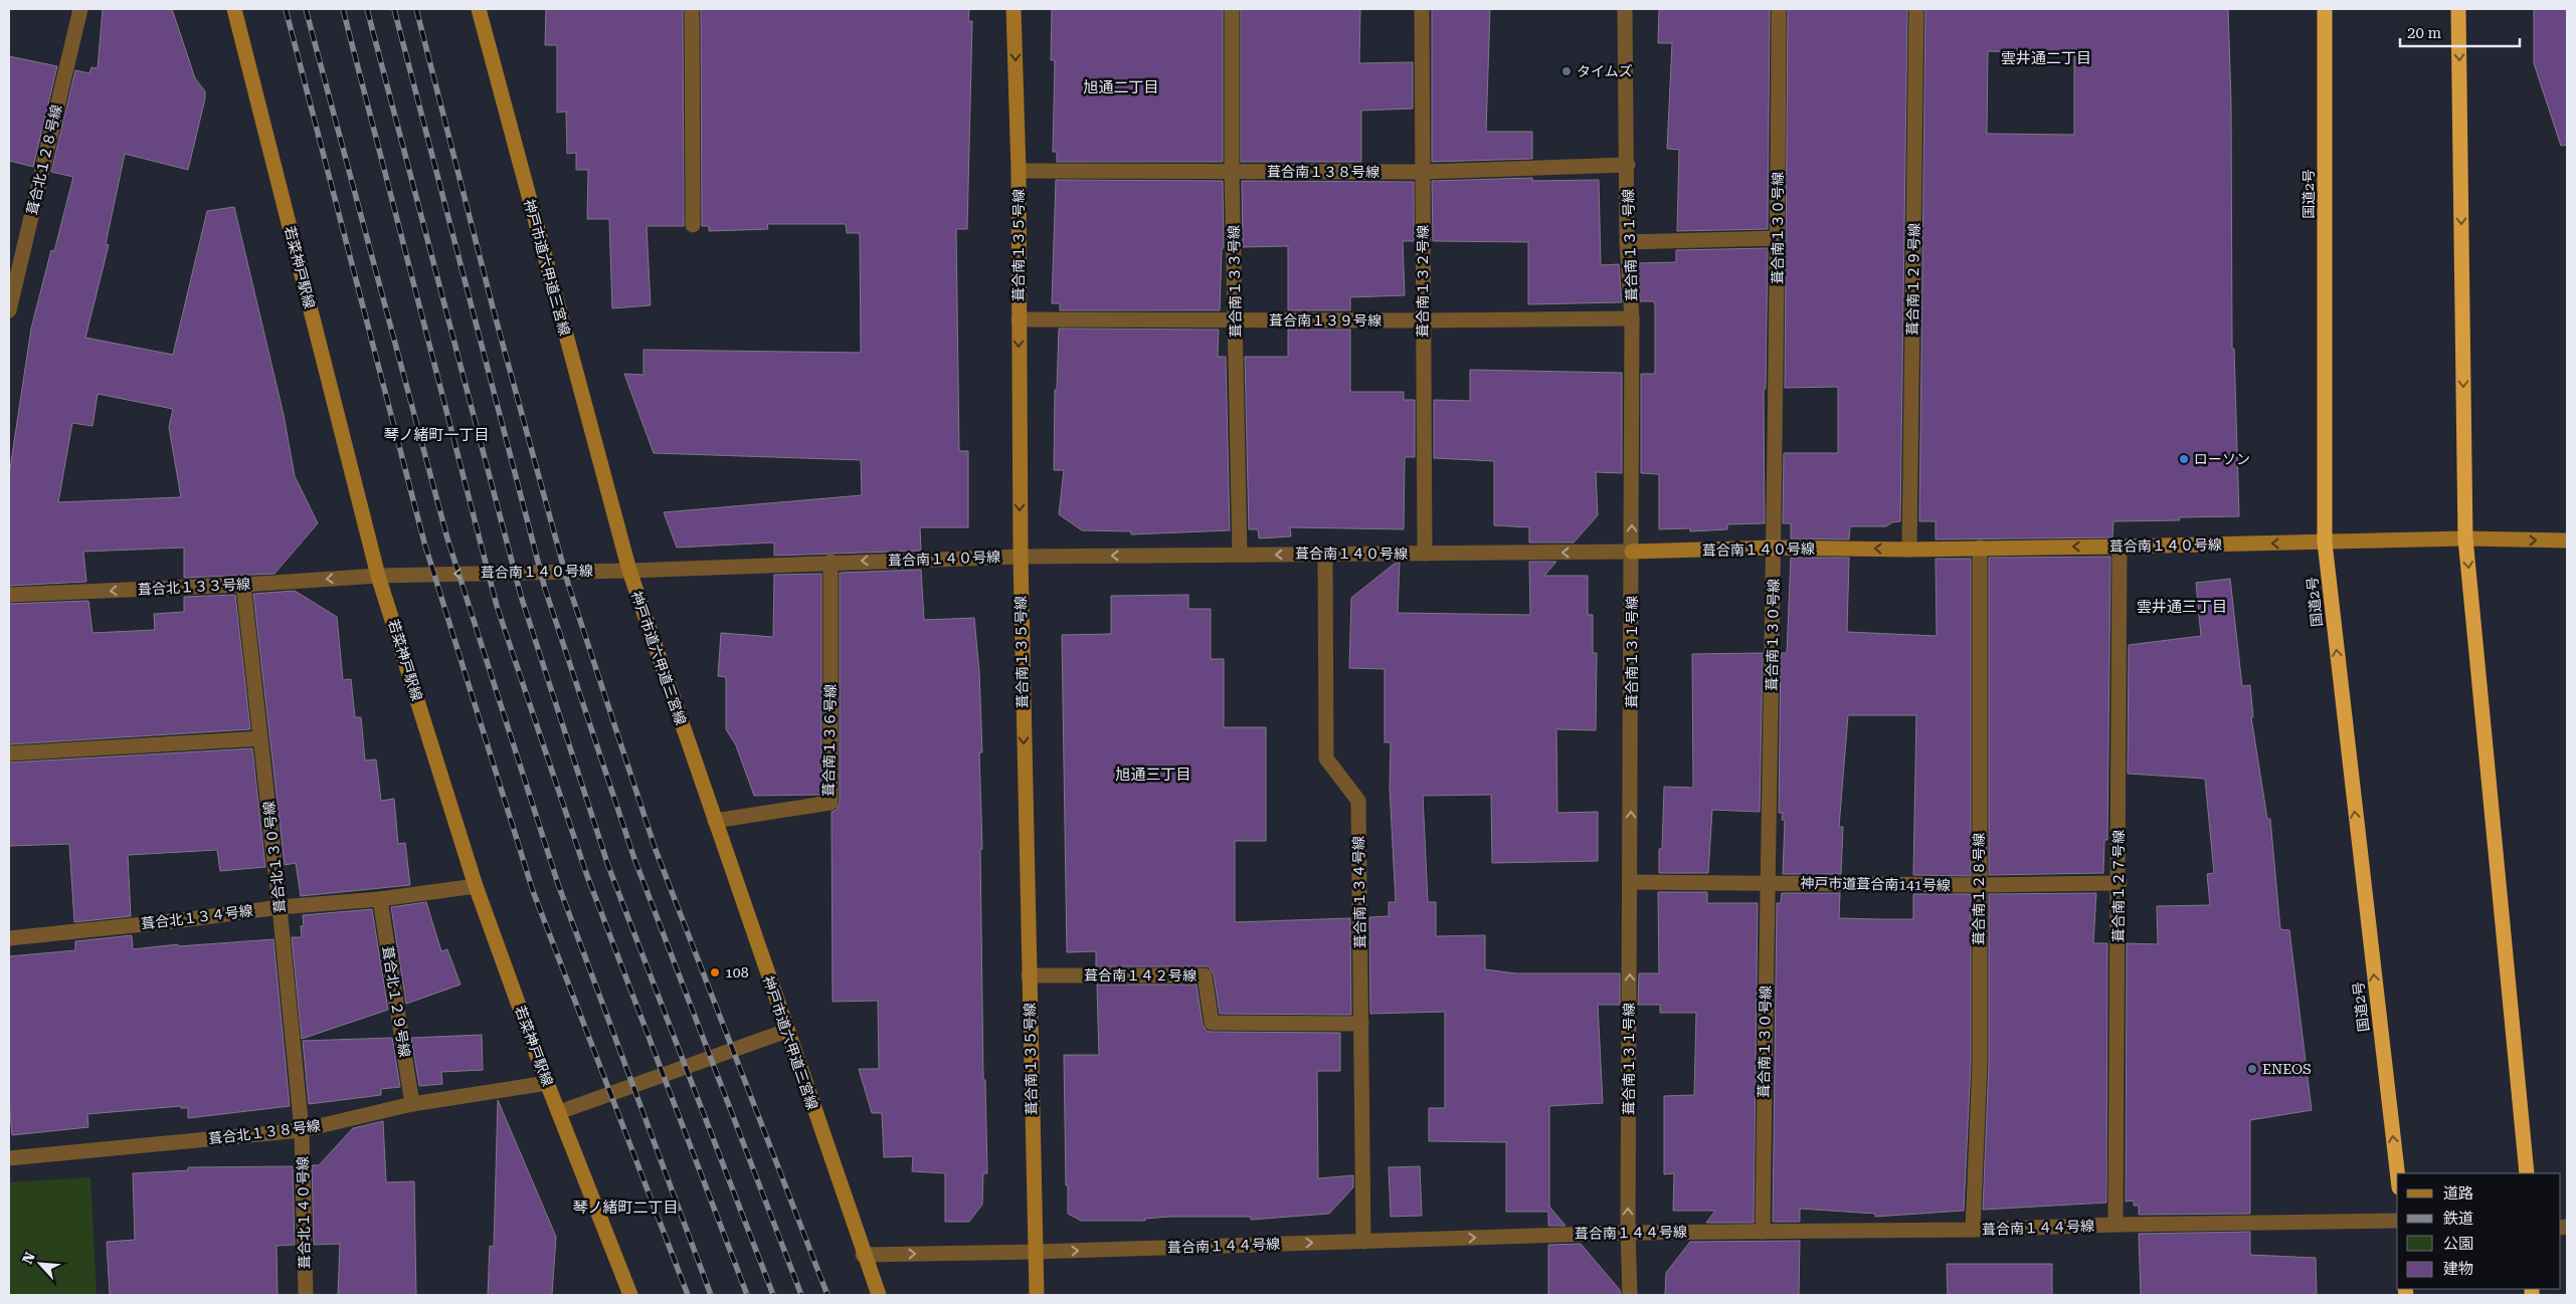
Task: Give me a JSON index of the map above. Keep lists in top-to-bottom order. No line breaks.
{"streets":{"highway":["国道2号"],"street":["葺合北１２８号線","葺合南１３８号線","葺合南１３０号線","葺合南１３５号線","葺合南１３１号線","若菜神戸駅線","神戸市道六甲道三宮線","葺合南１２９号線","葺合南１３３号線","葺合南１３２号線","葺合南１３９号線","葺合南１４０号線","葺合北１３３号線","葺合南１３６号線","葺合北１３０号線","神戸市道葺合南141号線","葺合南１２７号線","葺合南１２８号線","葺合南１３４号線","葺合北１３４号線","葺合南１４２号線","葺合北１２９号線","葺合北１３８号線","葺合北１４０号線","葺合南１４４号線"]},"crossings":[["葺合南１３８号線","葺合南１３５号線"],["葺合南１３８号線","葺合南１３１号線"],["葺合南１３８号線","葺合南１３３号線"],["葺合南１３８号線","葺合南１３２号線"],["国道2号","葺合南１４０号線"],["葺合南１３０号線","葺合南１４０号線"],["葺合南１３０号線","神戸市道葺合南141号線"],["葺合南１３０号線","葺合南１４４号線"],["葺合南１３５号線","葺合南１３９号線"],["葺合南１３５号線","葺合南１４０号線"],["葺合南１３５号線","葺合南１４２号線"],["葺合南１３５号線","葺合南１４４号線"],["葺合南１３１号線","葺合南１３９号線"],["葺合南１３１号線","葺合南１４０号線"],["葺合南１３１号線","神戸市道葺合南141号線"],["葺合南１３１号線","葺合南１４４号線"],["若菜神戸駅線","葺合南１４０号線"],["若菜神戸駅線","葺合北１３３号線"],["若菜神戸駅線","葺合北１３４号線"],["若菜神戸駅線","葺合北１３８号線"],["神戸市道六甲道三宮線","葺合南１４０号線"],["神戸市道六甲道三宮線","葺合南１３６号線"],["神戸市道六甲道三宮線","葺合南１４４号線"],["葺合南１２９号線","葺合南１４０号線"],["葺合南１３３号線","葺合南１３９号線"],["葺合南１３３号線","葺合南１４０号線"],["葺合南１３２号線","葺合南１３９号線"],["葺合南１３２号線","葺合南１４０号線"],["葺合南１４０号線","葺合北１３３号線"],["葺合南１４０号線","葺合南１３６号線"],["葺合南１４０号線","葺合南１２７号線"],["葺合南１４０号線","葺合南１２８号線"],["葺合南１４０号線","葺合南１３４号線"],["葺合北１３３号線","葺合北１３０号線"],["葺合北１３０号線","葺合北１３４号線"],["葺合北１３０号線","葺合北１３８号線"],["葺合北１３０号線","葺合北１４０号線"],["神戸市道葺合南141号線","葺合南１２７号線"],["神戸市道葺合南141号線","葺合南１２８号線"],["葺合南１２７号線","葺合南１４４号線"],["葺合南１２８号線","葺合南１４４号線"],["葺合南１３４号線","葺合南１４２号線"],["葺合南１３４号線","葺合南１４４号線"],["葺合北１３４号線","葺合北１２９号線"],["葺合北１２９号線","葺合北１３８号線"],["葺合北１３８号線","葺合北１４０号線"]],"one_way":["葺合南１３５号線","葺合南１３１号線","葺合南１４０号線","葺合北１３３号線","葺合南１４４号線"],"districts":["雲井通二丁目","旭通二丁目","琴ノ緒町一丁目","雲井通三丁目","旭通三丁目","琴ノ緒町二丁目"],"places":["タイムズ","ローソン","108","ENEOS"],"legend":["道路","鉄道","公園","建物"],"scale_bar":"20 m","north":"top left"}
